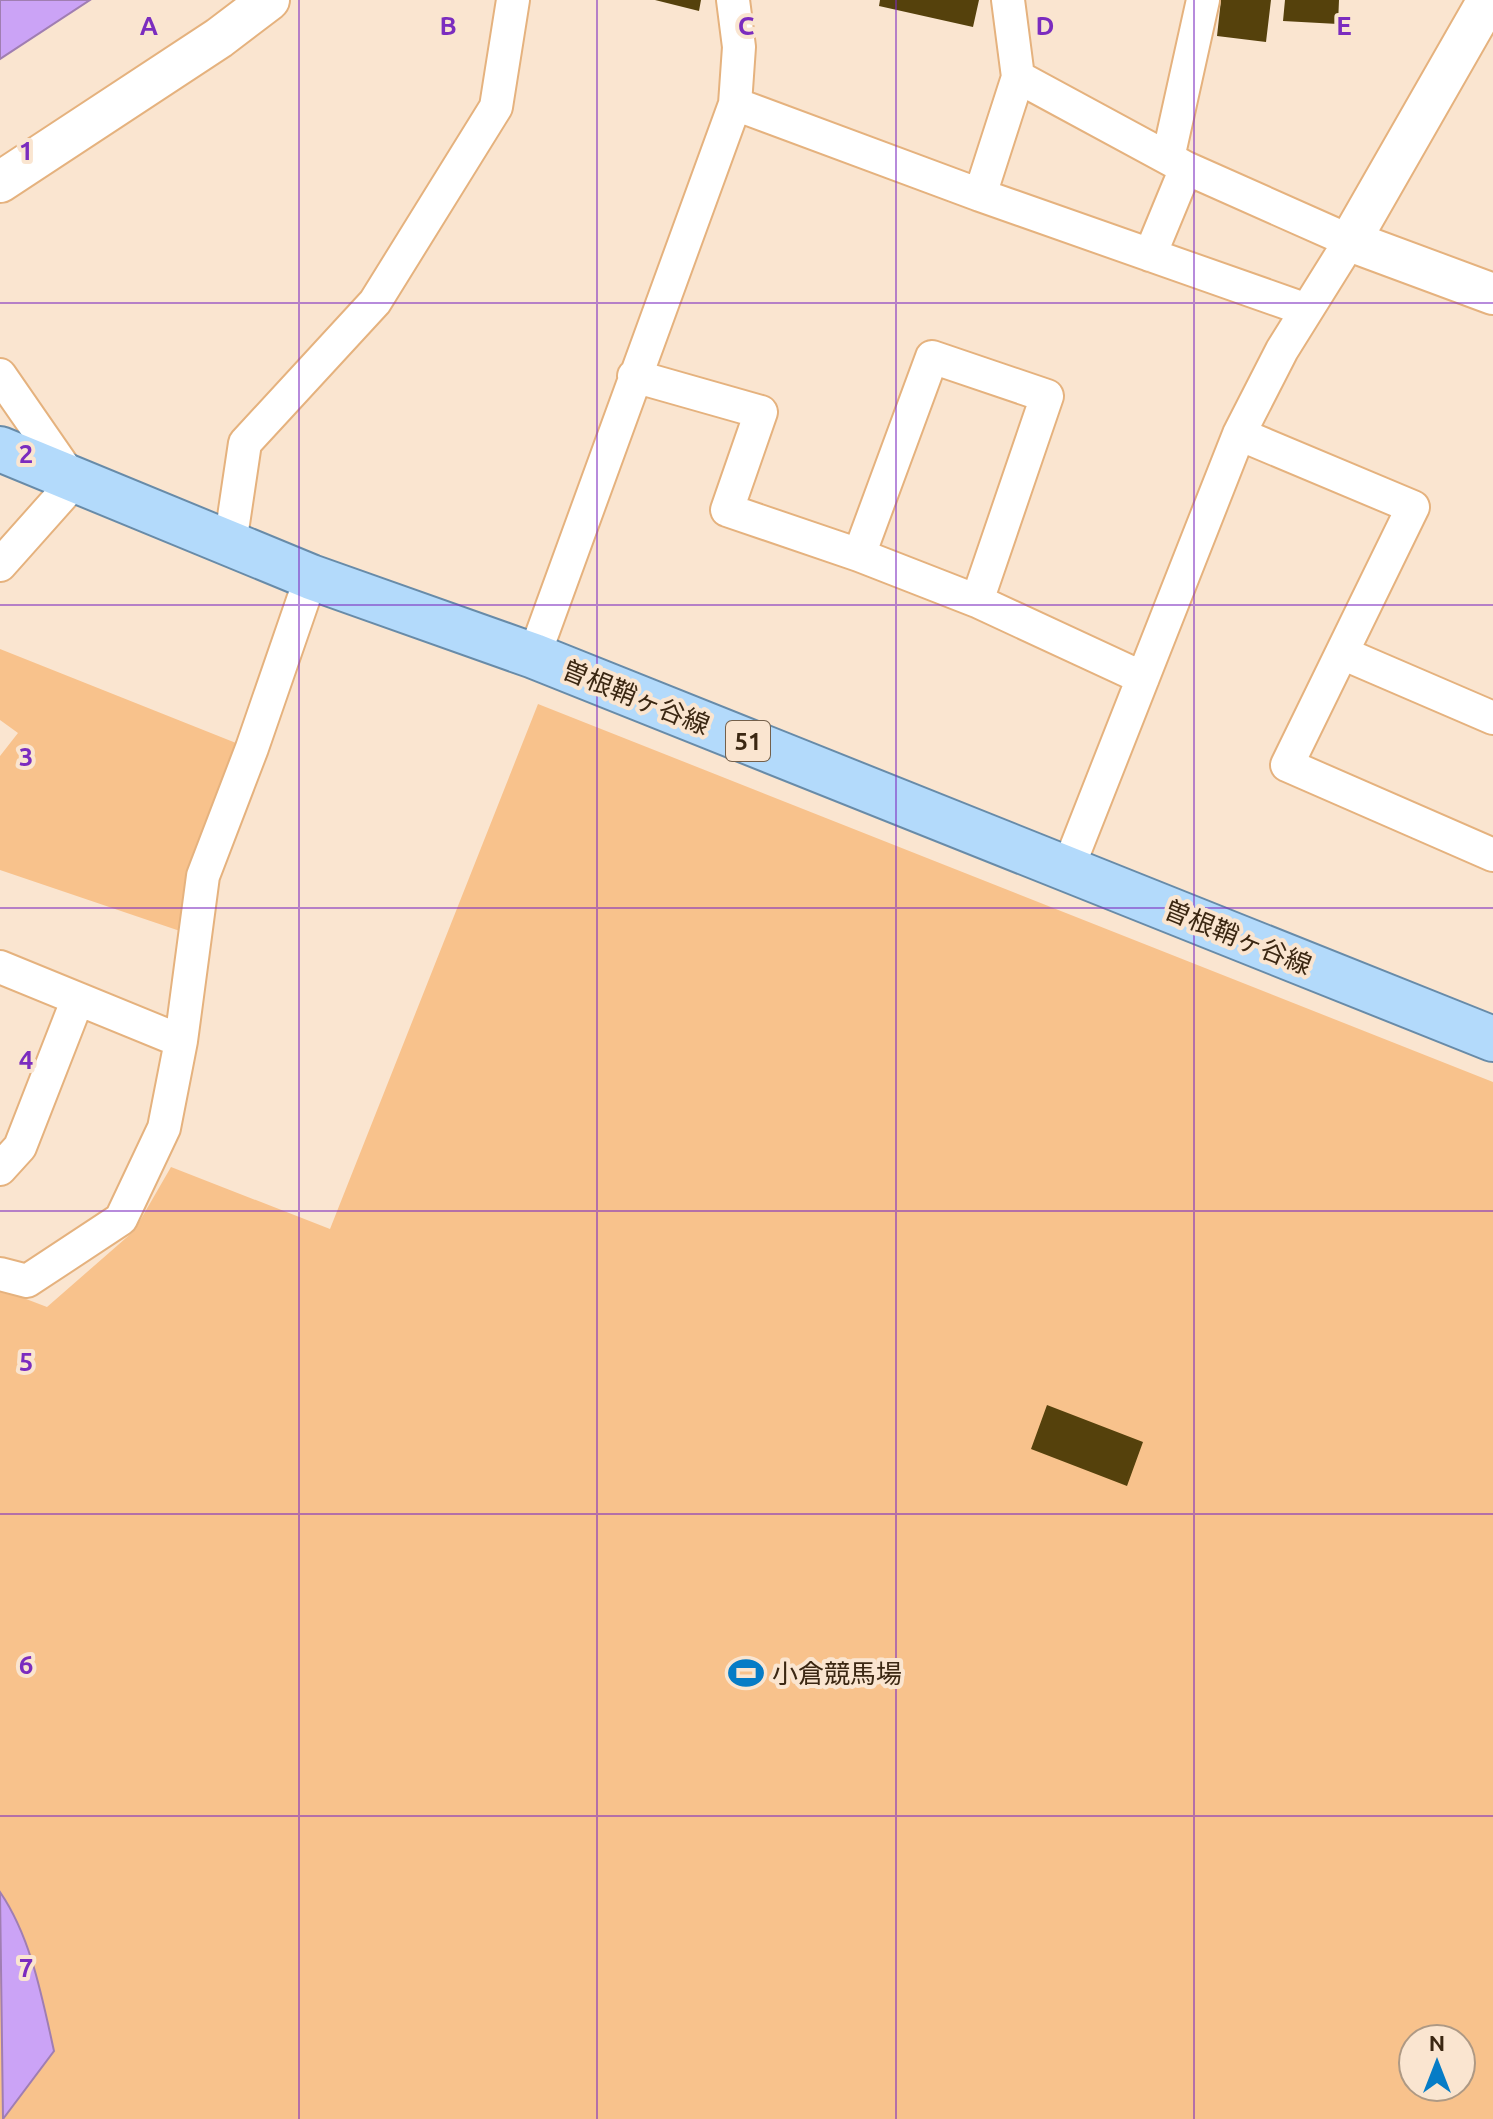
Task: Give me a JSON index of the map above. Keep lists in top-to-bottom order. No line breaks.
{"streets":{"main road":["曽根鞘ヶ谷線","51"]},"places":{"sports":["小倉競馬場"]},"north":"top","grid":{"columns":["A","B","C","D","E"],"rows":["1","2","3","4","5","6","7"]}}
